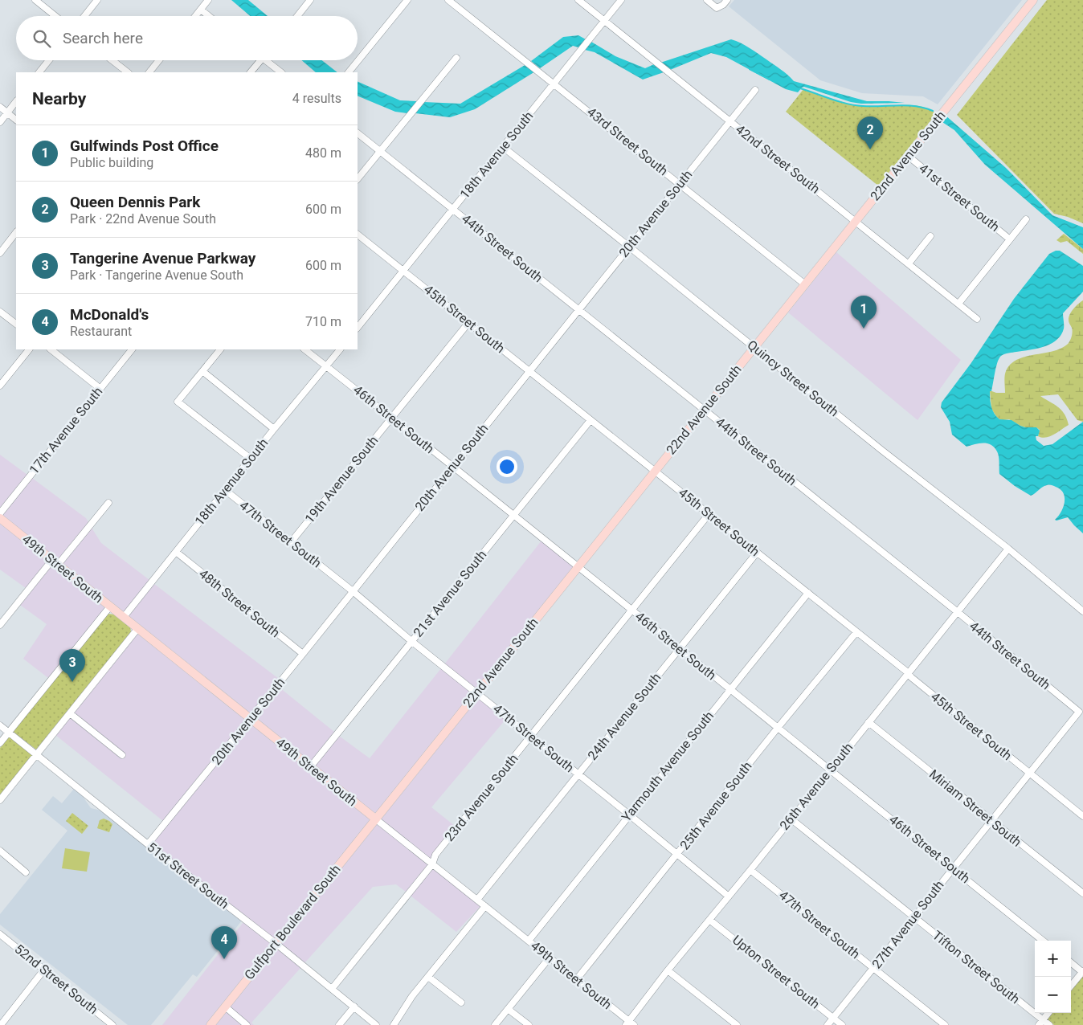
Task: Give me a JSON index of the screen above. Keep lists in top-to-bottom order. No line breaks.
{"streets":{"main road":["22nd Avenue South","49th Street South","Gulfport Boulevard South"],"street":["43rd Street South","18th Avenue South","42nd Street South","41st Street South","20th Avenue South","44th Street South","45th Street South","Quincy Street South","46th Street South","17th Avenue South","19th Avenue South","47th Street South","21st Avenue South","48th Street South","24th Avenue South","Yarmouth Avenue South","26th Avenue South","23rd Avenue South","25th Avenue South","Miriam Street South","51st Street South","27th Avenue South","Tifton Street South","Upton Street South","52nd Street South"]},"crossings":[["43rd Street South","18th Avenue South"],["43rd Street South","22nd Avenue South"],["43rd Street South","20th Avenue South"],["18th Avenue South","42nd Street South"],["18th Avenue South","44th Street South"],["18th Avenue South","45th Street South"],["18th Avenue South","Quincy Street South"],["18th Avenue South","46th Street South"],["18th Avenue South","47th Street South"],["18th Avenue South","49th Street South"],["18th Avenue South","48th Street South"],["22nd Avenue South","42nd Street South"],["22nd Avenue South","41st Street South"],["22nd Avenue South","44th Street South"],["22nd Avenue South","45th Street South"],["22nd Avenue South","Quincy Street South"],["22nd Avenue South","46th Street South"],["22nd Avenue South","47th Street South"],["22nd Avenue South","49th Street South"],["22nd Avenue South","Gulfport Boulevard South"],["42nd Street South","20th Avenue South"],["20th Avenue South","44th Street South"],["20th Avenue South","45th Street South"],["20th Avenue South","Quincy Street South"],["20th Avenue South","46th Street South"],["20th Avenue South","47th Street South"],["20th Avenue South","49th Street South"],["20th Avenue South","48th Street South"],["20th Avenue South","51st Street South"],["44th Street South","26th Avenue South"],["44th Street South","27th Avenue South"],["45th Street South","19th Avenue South"],["45th Street South","21st Avenue South"],["45th Street South","24th Avenue South"],["45th Street South","Yarmouth Avenue South"],["45th Street South","26th Avenue South"],["45th Street South","23rd Avenue South"],["45th Street South","25th Avenue South"],["45th Street South","27th Avenue South"],["Quincy Street South","26th Avenue South"],["46th Street South","19th Avenue South"],["46th Street South","21st Avenue South"],["46th Street South","24th Avenue South"],["46th Street South","Yarmouth Avenue South"],["46th Street South","26th Avenue South"],["46th Street South","23rd Avenue South"],["46th Street South","25th Avenue South"],["46th Street South","27th Avenue South"],["19th Avenue South","47th Street South"],["47th Street South","21st Avenue South"],["47th Street South","24th Avenue South"],["47th Street South","Yarmouth Avenue South"],["47th Street South","26th Avenue South"],["47th Street South","23rd Avenue South"],["47th Street South","25th Avenue South"],["47th Street South","27th Avenue South"],["49th Street South","21st Avenue South"],["49th Street South","24th Avenue South"],["49th Street South","Yarmouth Avenue South"],["49th Street South","26th Avenue South"],["49th Street South","23rd Avenue South"],["49th Street South","25th Avenue South"],["49th Street South","Gulfport Boulevard South"],["26th Avenue South","Miriam Street South"],["26th Avenue South","Tifton Street South"],["26th Avenue South","Upton Street South"],["23rd Avenue South","51st Street South"],["Miriam Street South","27th Avenue South"],["51st Street South","Gulfport Boulevard South"],["27th Avenue South","Tifton Street South"],["27th Avenue South","Upton Street South"]],"page":{"search":"Search here","heading":["Nearby","4 results"],"pins":["2","1","3","4"],"list":[{"mark":"1","name":"Gulfwinds Post Office","note":"Public building","value":"480 m"},{"mark":"2","name":"Queen Dennis Park","note":"Park · 22nd Avenue South","value":"600 m"},{"mark":"3","name":"Tangerine Avenue Parkway","note":"Park · Tangerine Avenue South","value":"600 m"},{"mark":"4","name":"McDonald's","note":"Restaurant","value":"710 m"}],"map_buttons":["+","−"]}}
